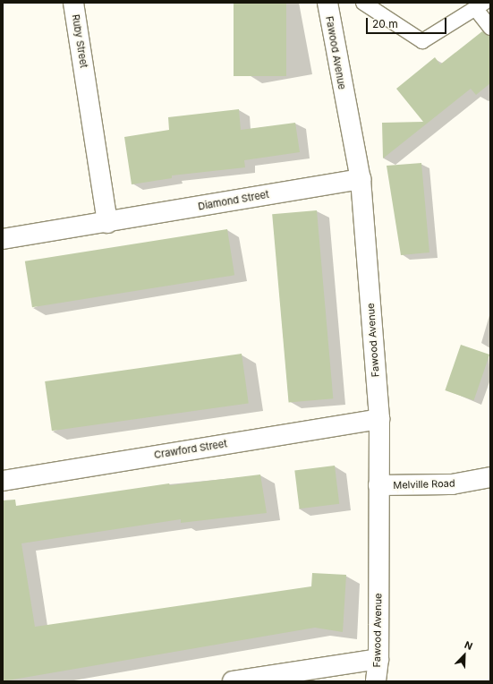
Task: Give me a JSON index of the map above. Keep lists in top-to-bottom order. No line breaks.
{"streets":{"street":["Ruby Street","Fawood Avenue","Diamond Street","Crawford Street","Melville Road"]},"crossings":[["Ruby Street","Diamond Street"],["Fawood Avenue","Diamond Street"],["Fawood Avenue","Crawford Street"],["Fawood Avenue","Melville Road"]],"scale_bar":"20 m","north":"top right"}
